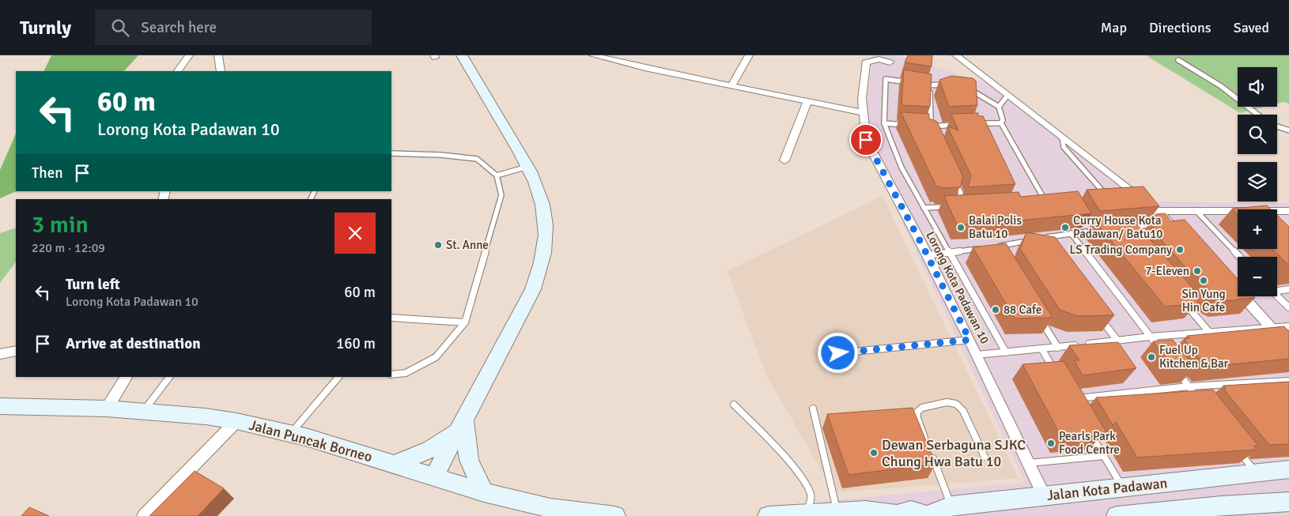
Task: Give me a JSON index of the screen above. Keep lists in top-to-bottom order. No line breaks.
{"streets":{"main road":["Jalan Puncak Borneo","Jalan Kota Padawan"],"street":["Lorong Kota Padawan 10"]},"crossings":[["Lorong Kota Padawan 10","Jalan Kota Padawan"]],"places":["Balai Polis Batu 10","Curry House Kota Padawan/ Batu10","St. Anne","LS Trading Company","7-Eleven","Sin Yung Hin Cafe","88 Cafe","Fuel Up Kitchen & Bar","Pearls Park Food Centre","Dewan Serbaguna SJKC Chung Hwa Batu 10"],"page":{"header":"Turnly","search":"Search here","nav":["Map","Directions","Saved"],"map_buttons":["+","−"],"turn":["60 m","Lorong Kota Padawan 10"],"then":"Then","heading":["3 min","220 m · 12:09"],"list":[{"name":"Turn left","note":"Lorong Kota Padawan 10","value":"60 m"},{"name":"Arrive at destination","value":"160 m"}]}}
